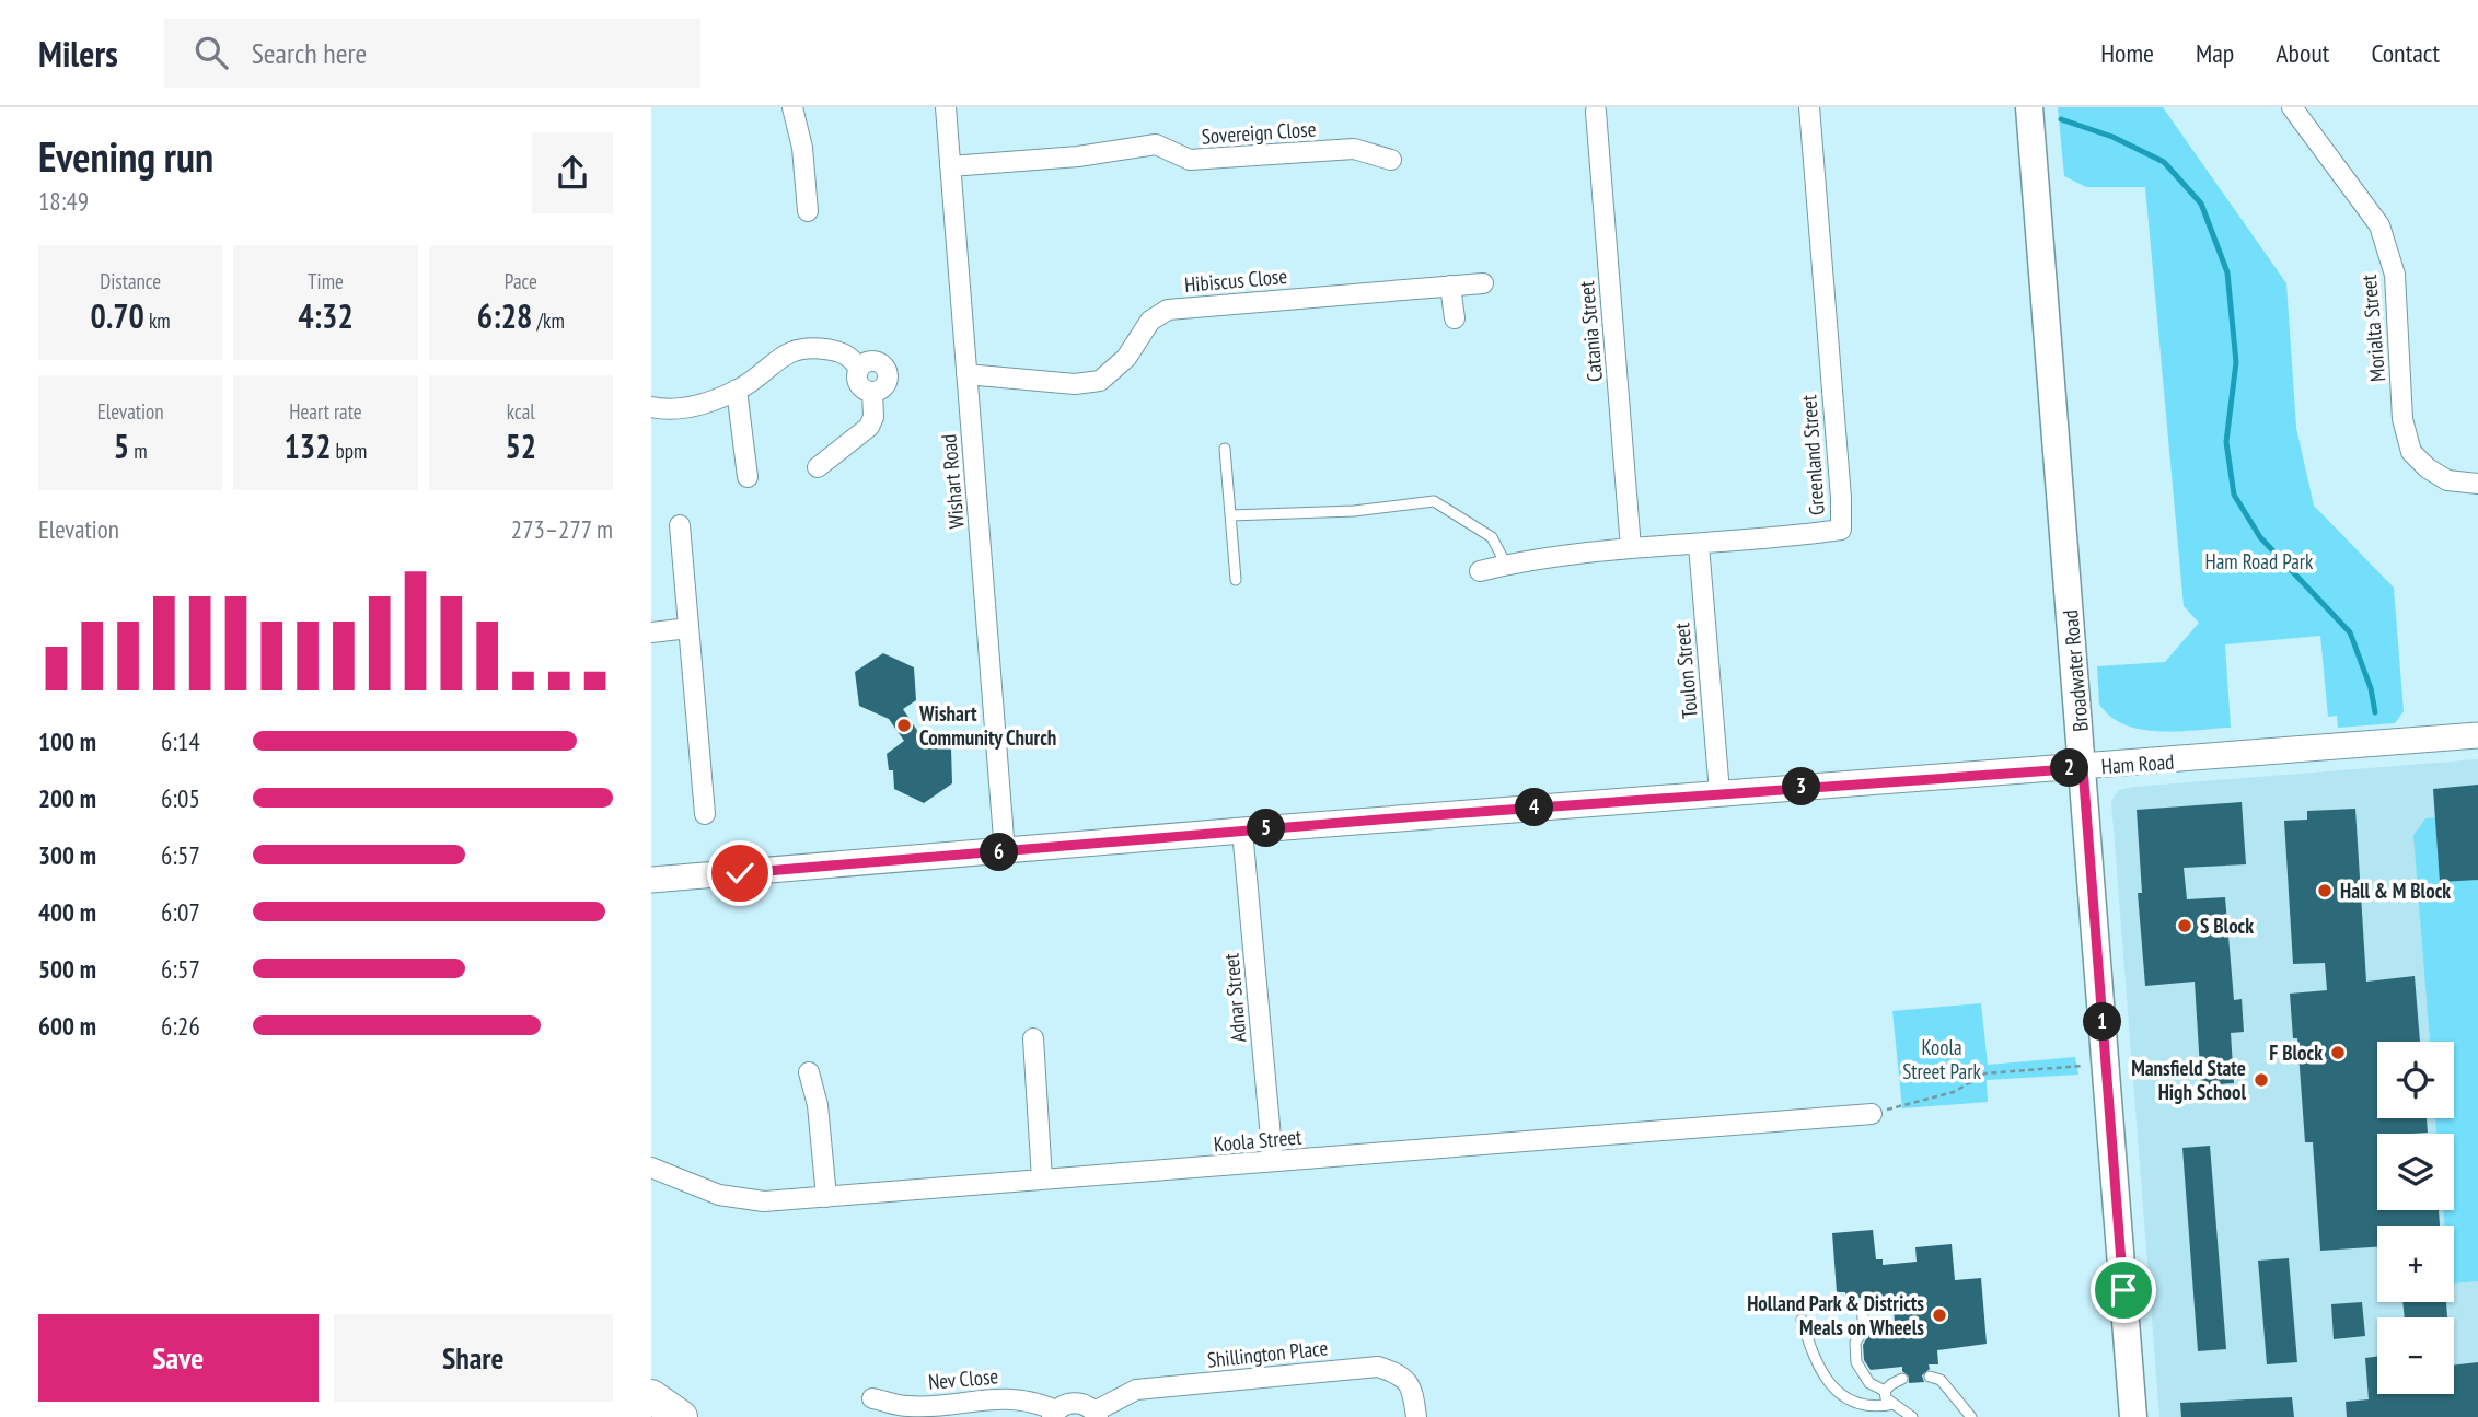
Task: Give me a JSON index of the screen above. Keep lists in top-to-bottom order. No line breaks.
{"streets":{"main road":["Broadwater Road"],"street":["Sovereign Close","Hibiscus Close","Morialta Street","Catania Street","Greenland Street","Wishart Road","Toulon Street","Ham Road","Adnar Street","Koola Street","Shillington Place","Nev Close"]},"crossings":[["Sovereign Close","Wishart Road"],["Hibiscus Close","Wishart Road"],["Catania Street","Greenland Street"],["Greenland Street","Toulon Street"],["Wishart Road","Ham Road"],["Toulon Street","Ham Road"],["Broadwater Road","Ham Road"],["Ham Road","Adnar Street"],["Adnar Street","Koola Street"],["Shillington Place","Nev Close"]],"parks":["Ham Road Park","Koola Street Park"],"places":["Wishart Community Church","Hall & M Block","S Block","F Block","Mansfield State High School","Holland Park & Districts Meals on Wheels"],"page":{"header":"Milers","search":"Search here","nav":["Home","Map","About","Contact"],"heading":["Evening run","18:49"],"stats":[["Distance","0.70 km"],["Time","4:32"],["Pace","6:28 /km"],["Elevation","5 m"],["Heart rate","132 bpm"],["kcal","52"]],"chart":["Elevation","273–277 m"],"list":[{"name":"100 m","note":"6:14"},{"name":"200 m","note":"6:05"},{"name":"300 m","note":"6:57"},{"name":"400 m","note":"6:07"},{"name":"500 m","note":"6:57"},{"name":"600 m","note":"6:26"}],"pins":["2","3","4","5","6","1"],"map_buttons":["+","−"],"buttons":["Save","Share"]}}
